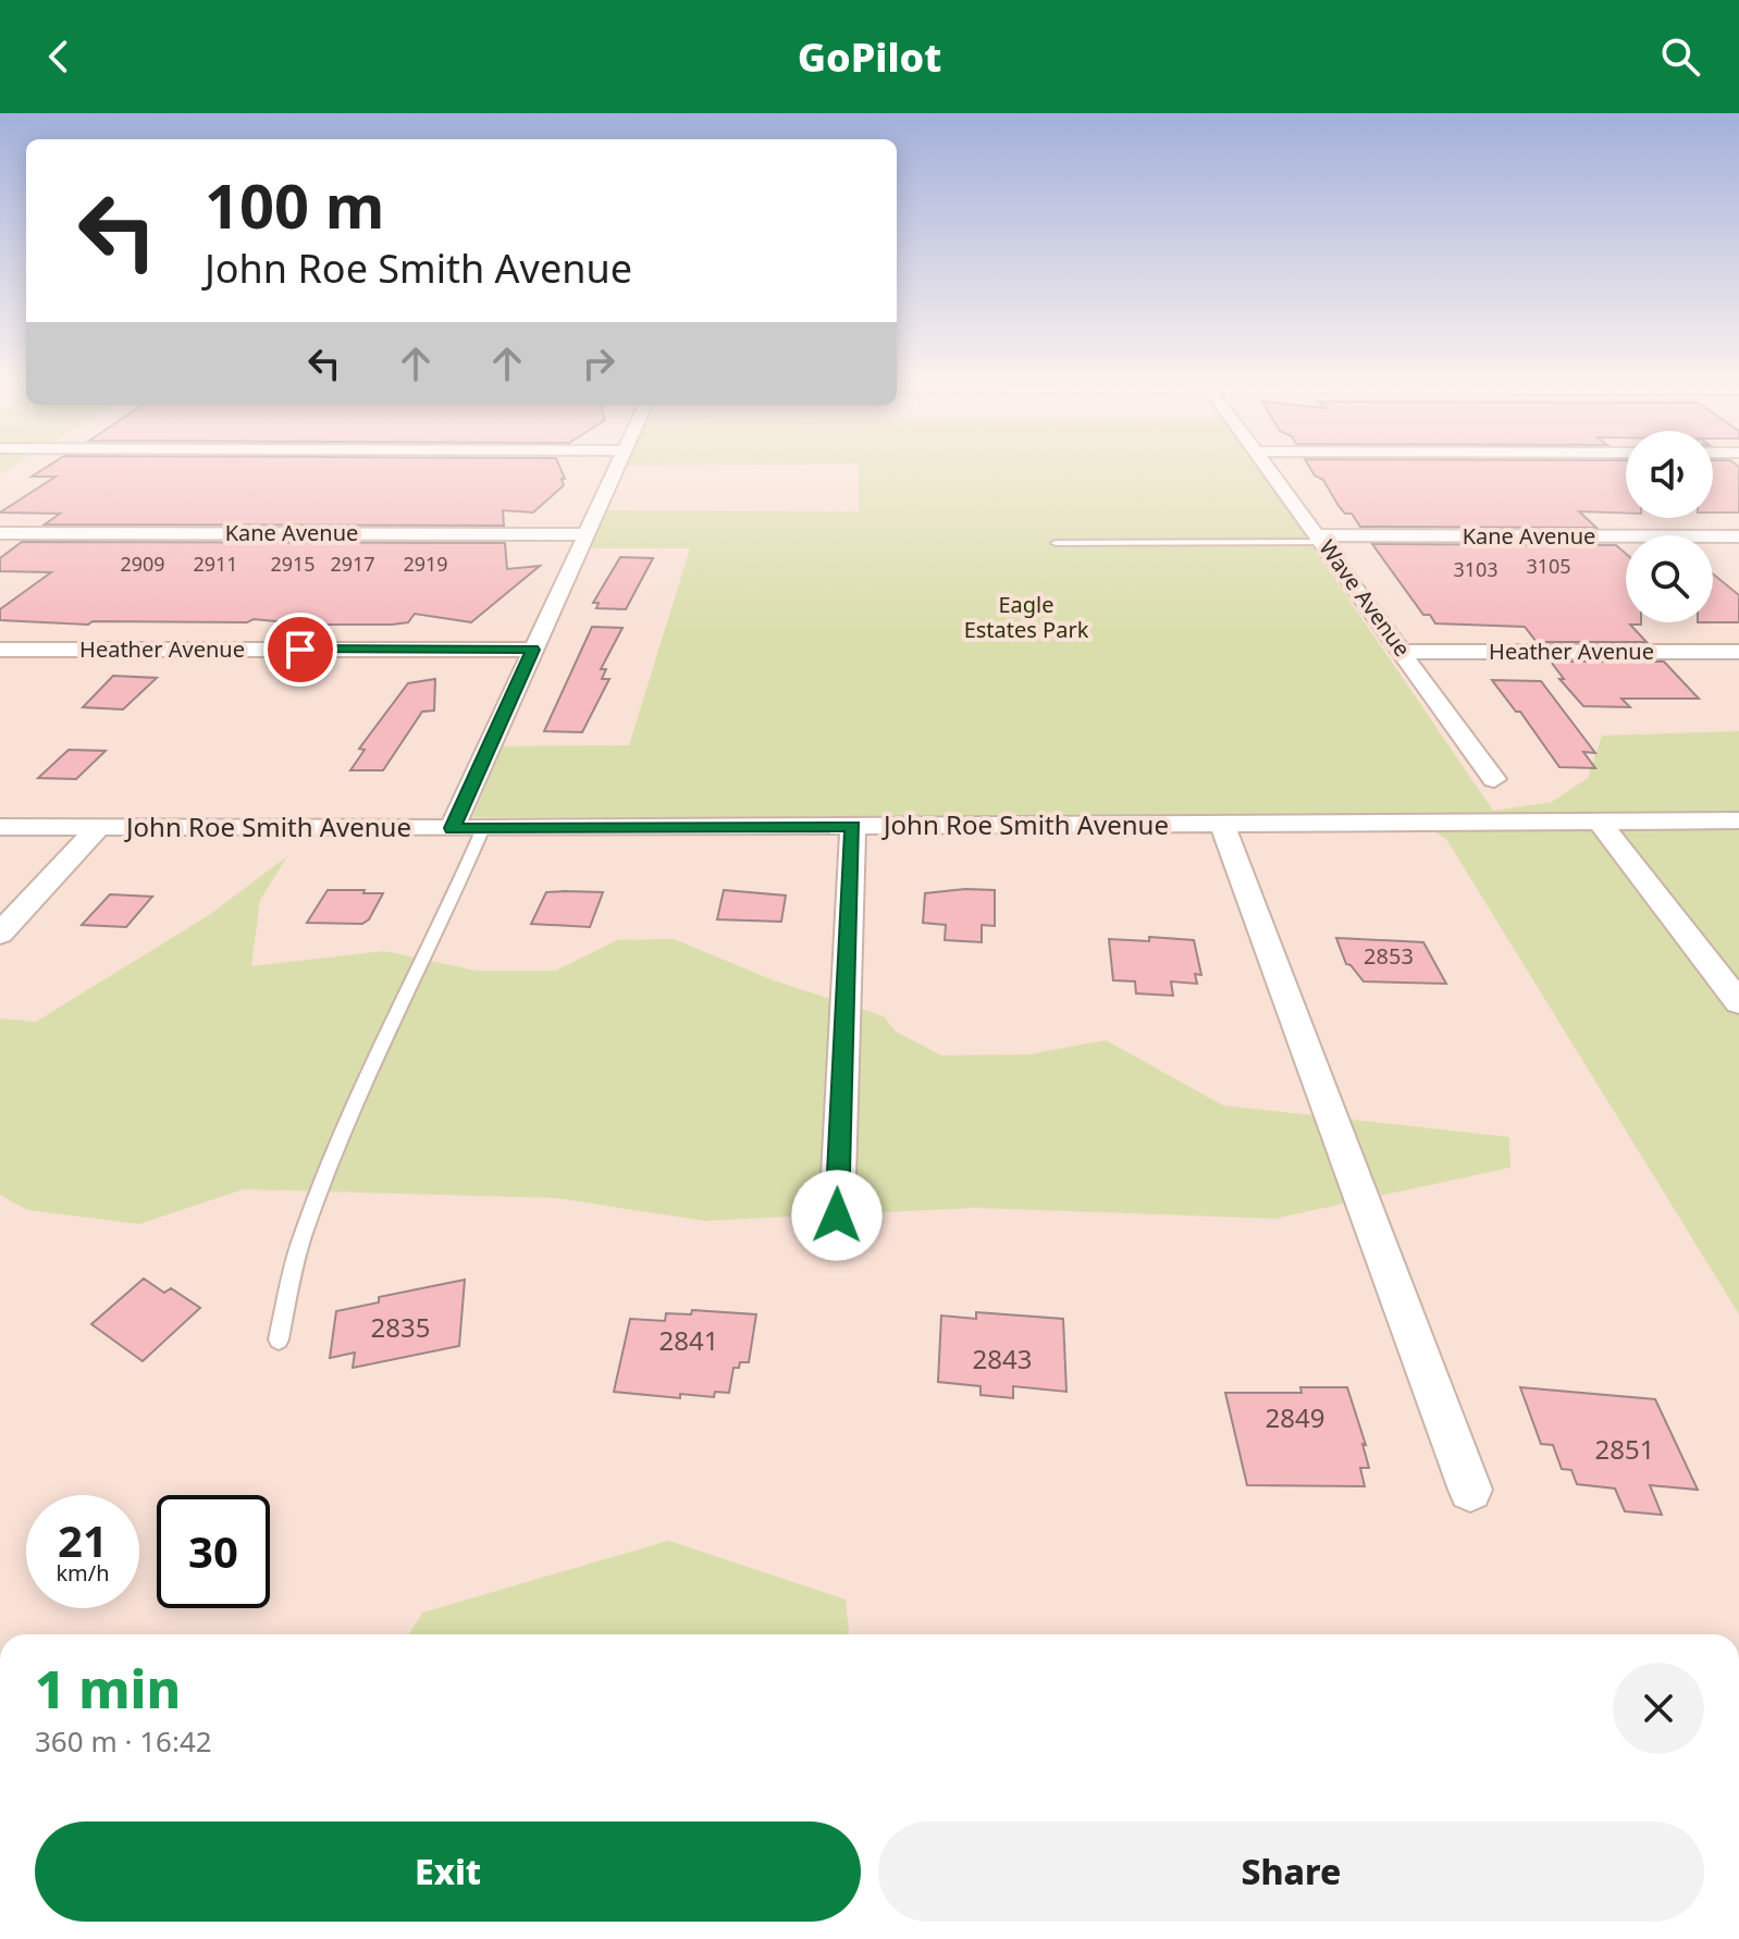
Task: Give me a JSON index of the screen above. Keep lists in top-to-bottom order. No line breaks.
{"streets":{"street":["Kane Avenue","Wave Avenue","Heather Avenue","John Roe Smith Avenue"]},"crossings":[["Kane Avenue","Wave Avenue"],["Wave Avenue","Heather Avenue"]],"parks":["Eagle Estates Park"],"house_numbers":["2909","2911","2915","2917","2919","3105","3103","2853","2835","2841","2843","2849","2851"],"page":{"header":"GoPilot","turn":["100 m","John Roe Smith Avenue"],"speed":"21 km/h","limit":"30","heading":["1 min","360 m · 16:42"],"buttons":["Exit","Share"]}}
